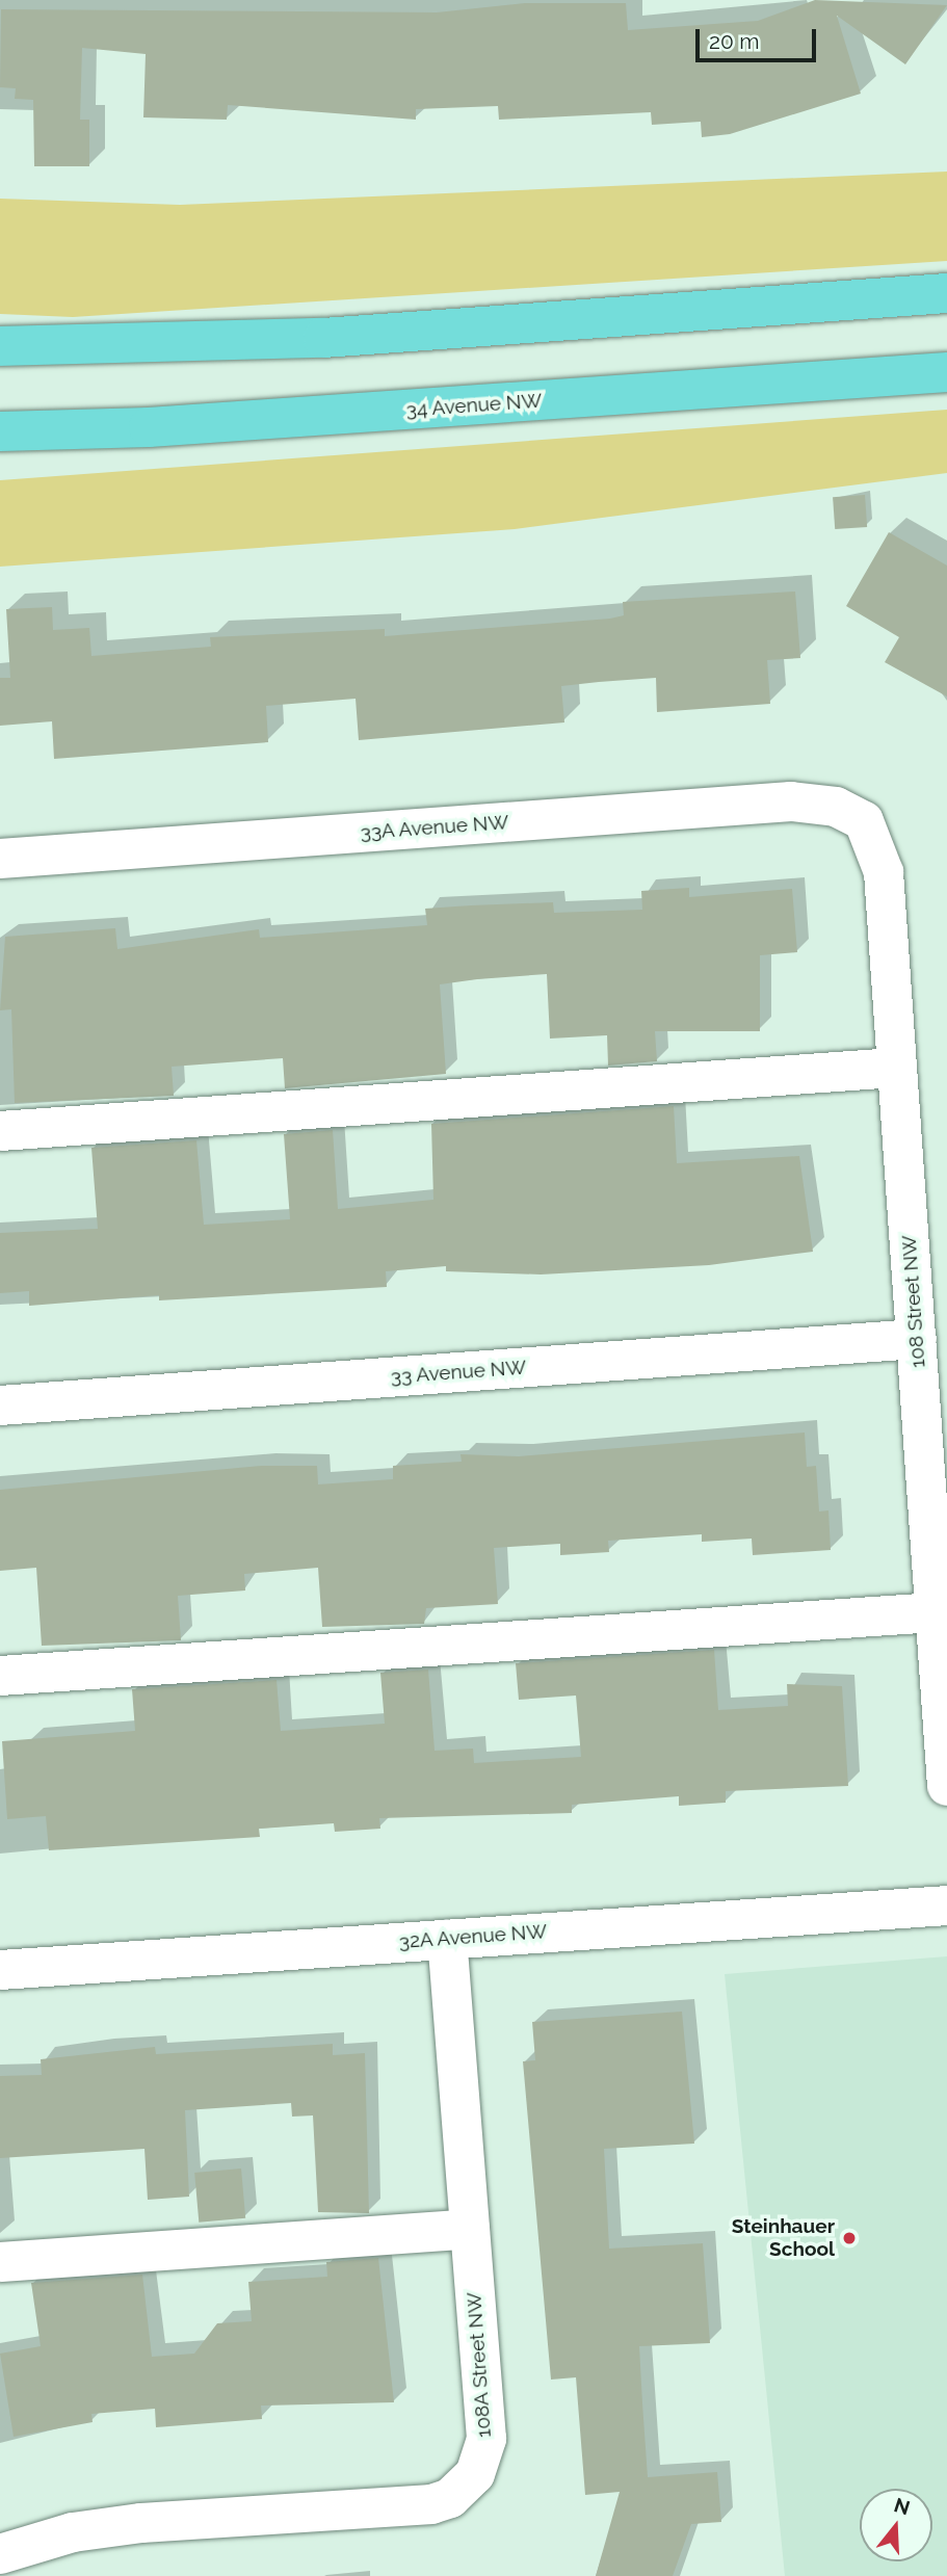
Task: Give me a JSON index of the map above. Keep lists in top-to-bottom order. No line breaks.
{"streets":{"main road":["34 Avenue NW"],"street":["33A Avenue NW","108 Street NW","33 Avenue NW","32A Avenue NW","108A Street NW"]},"crossings":[["33A Avenue NW","108 Street NW"],["108 Street NW","33 Avenue NW"],["32A Avenue NW","108A Street NW"]],"places":["Steinhauer School"],"scale_bar":"20 m","north":"top"}
